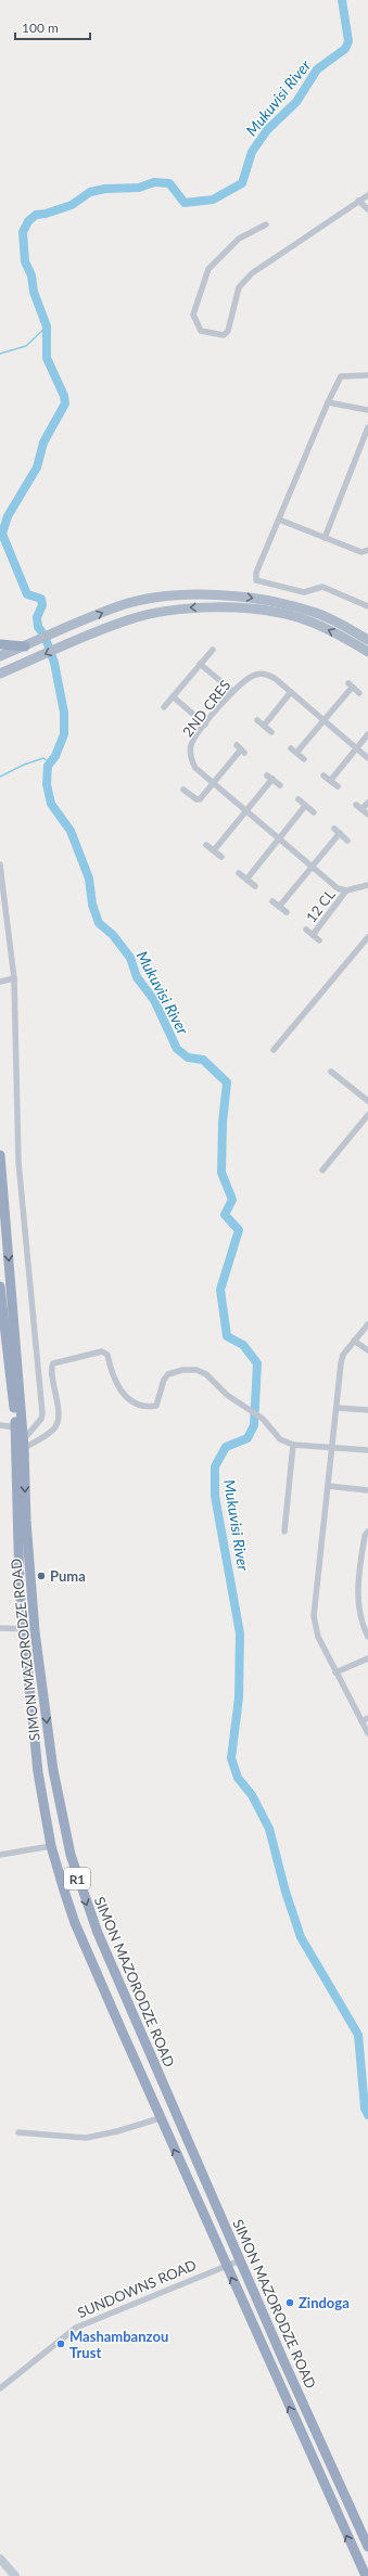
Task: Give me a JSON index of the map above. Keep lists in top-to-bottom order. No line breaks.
{"streets":{"highway":["SIMON MAZORODZE ROAD","R1"],"street":["2ND CRES","12 CL","SUNDOWNS ROAD"]},"crossings":[["2ND CRES","12 CL"],["SIMON MAZORODZE ROAD","SUNDOWNS ROAD"]],"water":["Mukuvisi River"],"places":["Puma","Zindoga","Mashambanzou Trust"],"scale_bar":"100 m"}
